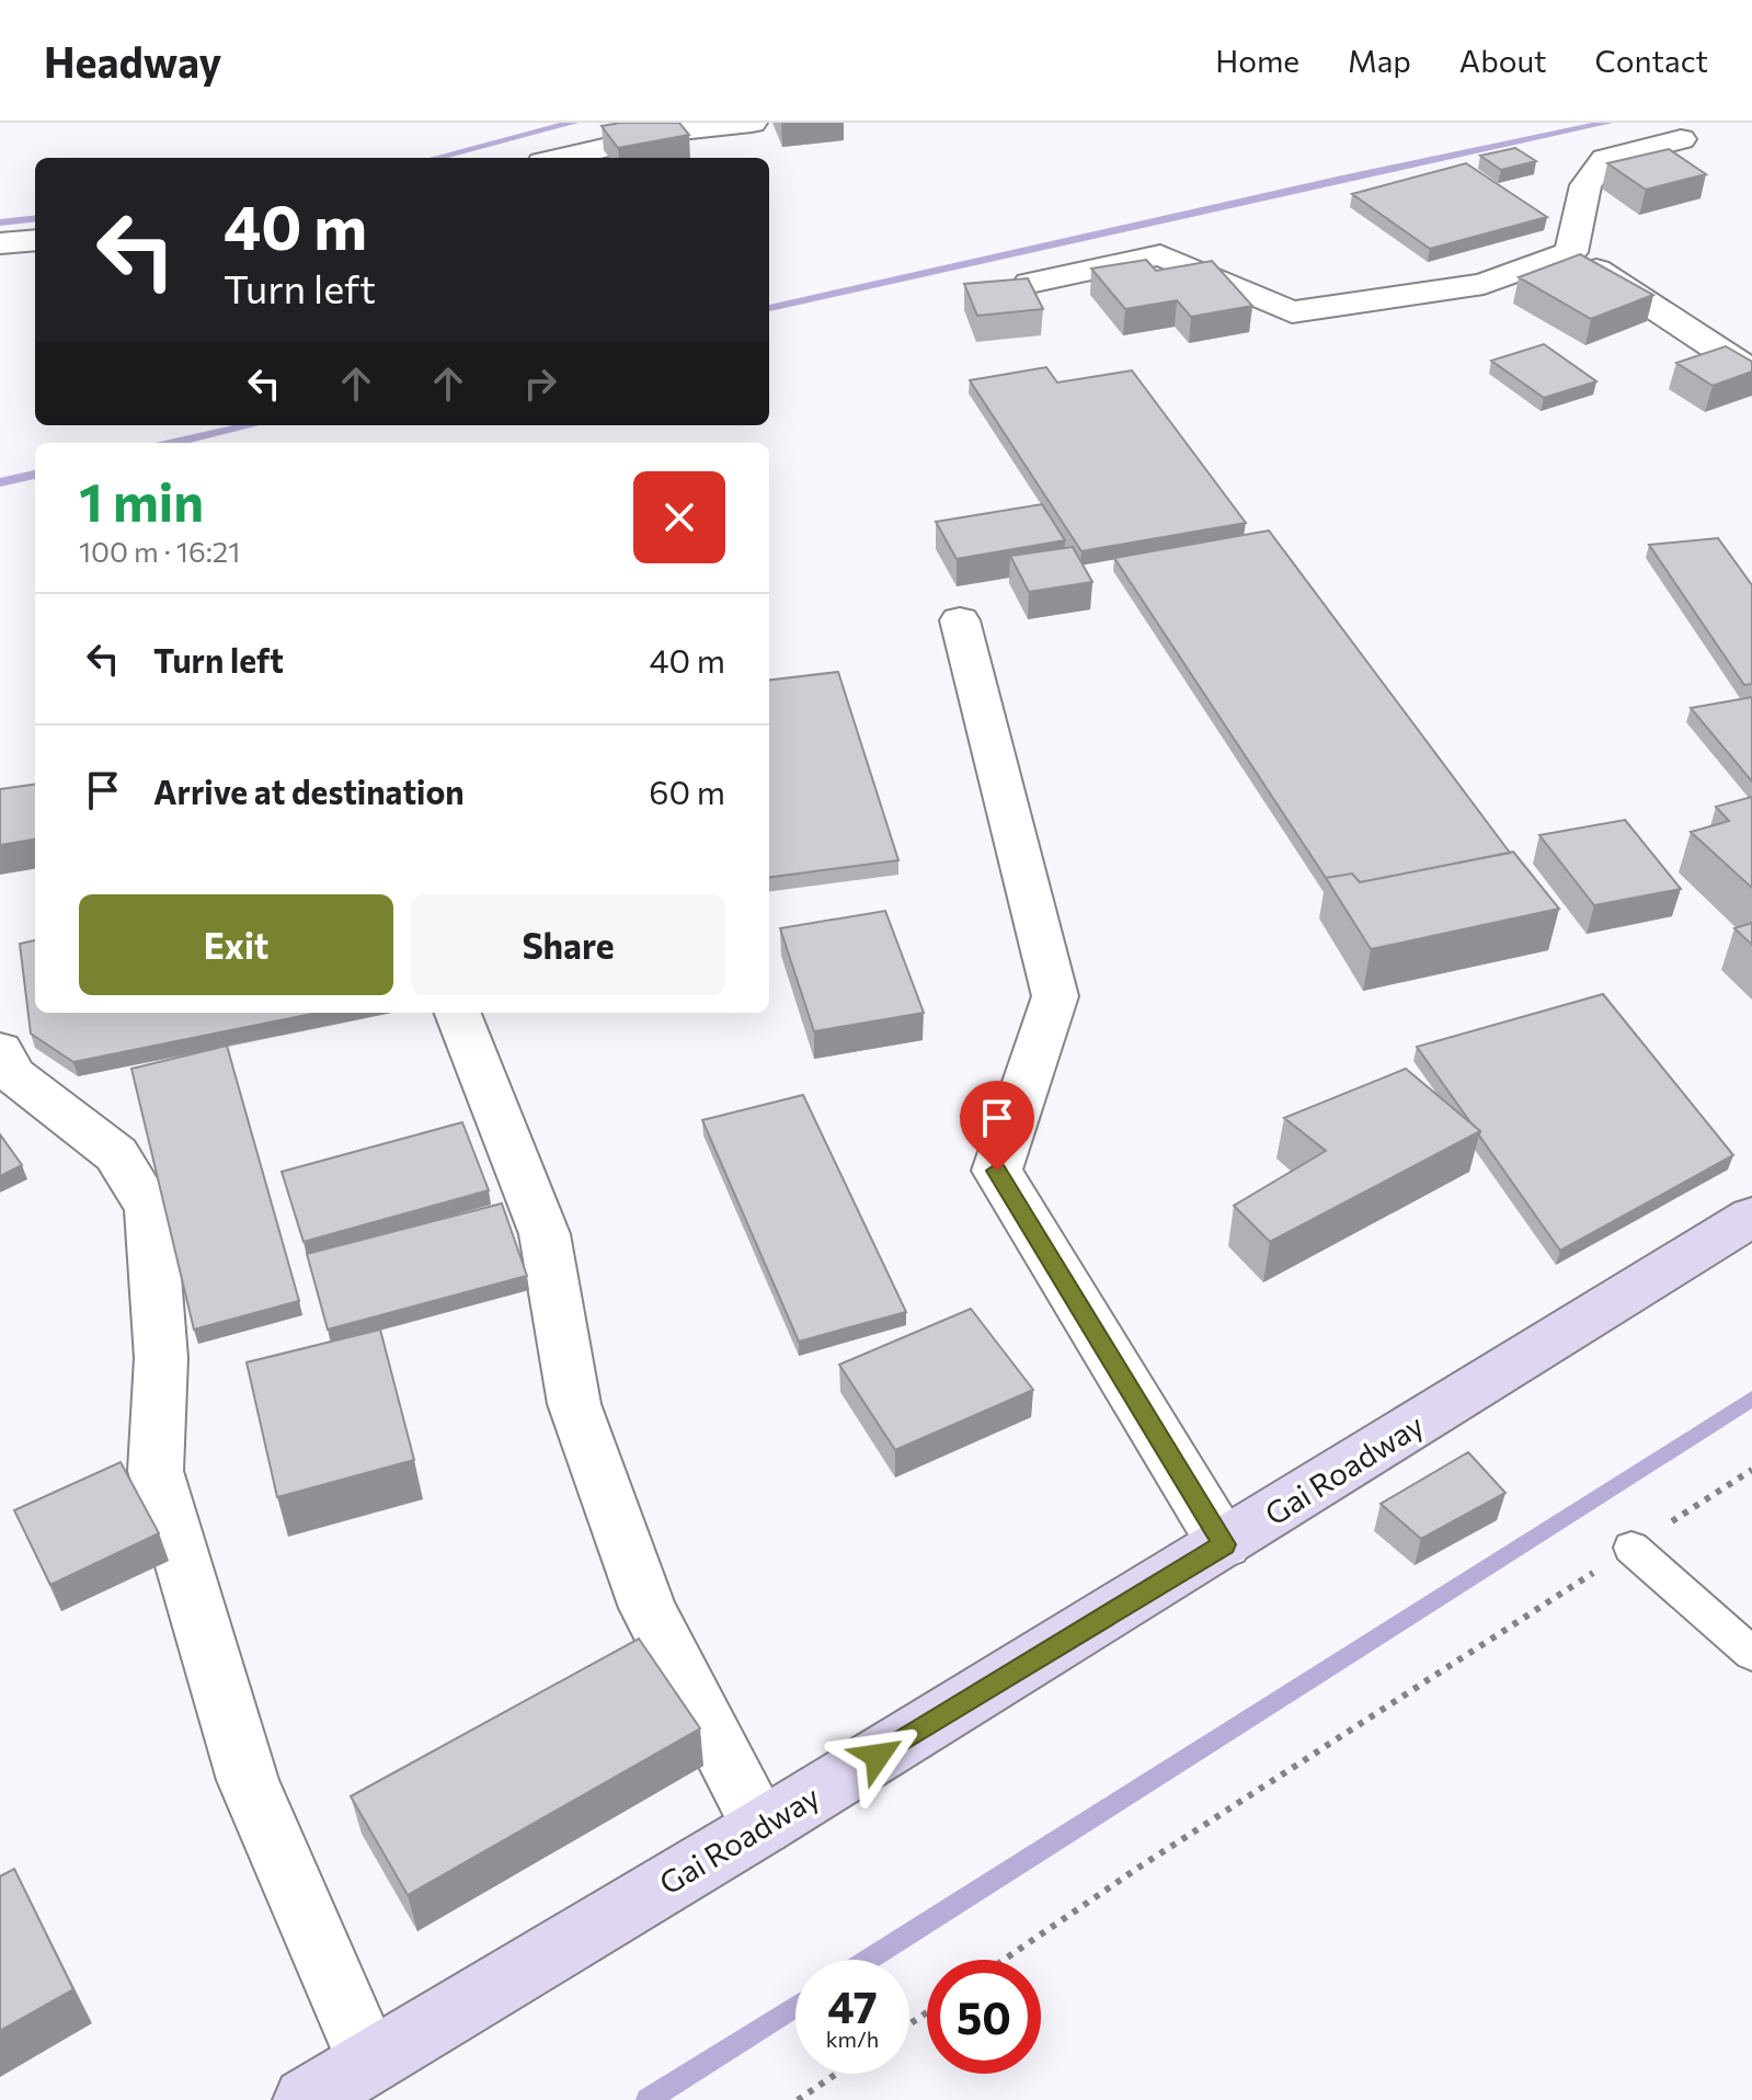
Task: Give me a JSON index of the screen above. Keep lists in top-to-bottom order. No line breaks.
{"streets":{"main road":["Gai Roadway"]},"page":{"header":"Headway","nav":["Home","Map","About","Contact"],"turn":["40 m","Turn left"],"heading":["1 min","100 m · 16:21"],"list":[{"name":"Turn left","value":"40 m"},{"name":"Arrive at destination","value":"60 m"}],"buttons":["Exit","Share"],"speed":"47 km/h","limit":"50"}}
